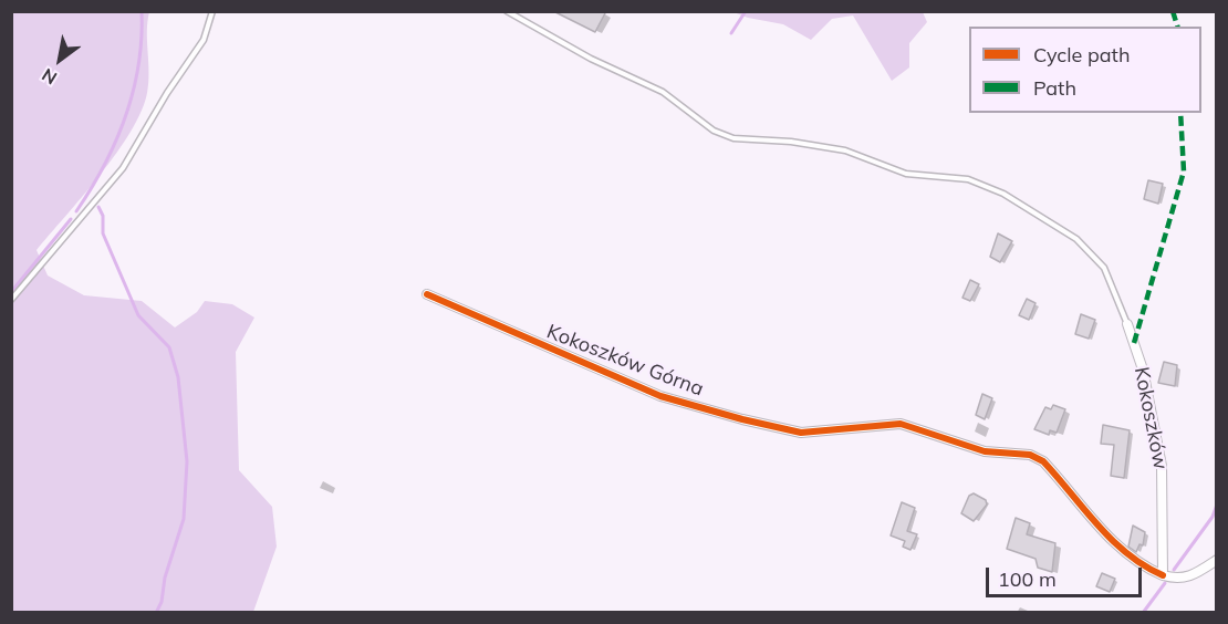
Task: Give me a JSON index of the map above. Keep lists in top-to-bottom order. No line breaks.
{"streets":{"street":["Kokoszków Górna","Kokoszków"]},"crossings":[["Kokoszków Górna","Kokoszków"]],"legend":["Cycle path","Path"],"scale_bar":"100 m","north":"bottom left"}
